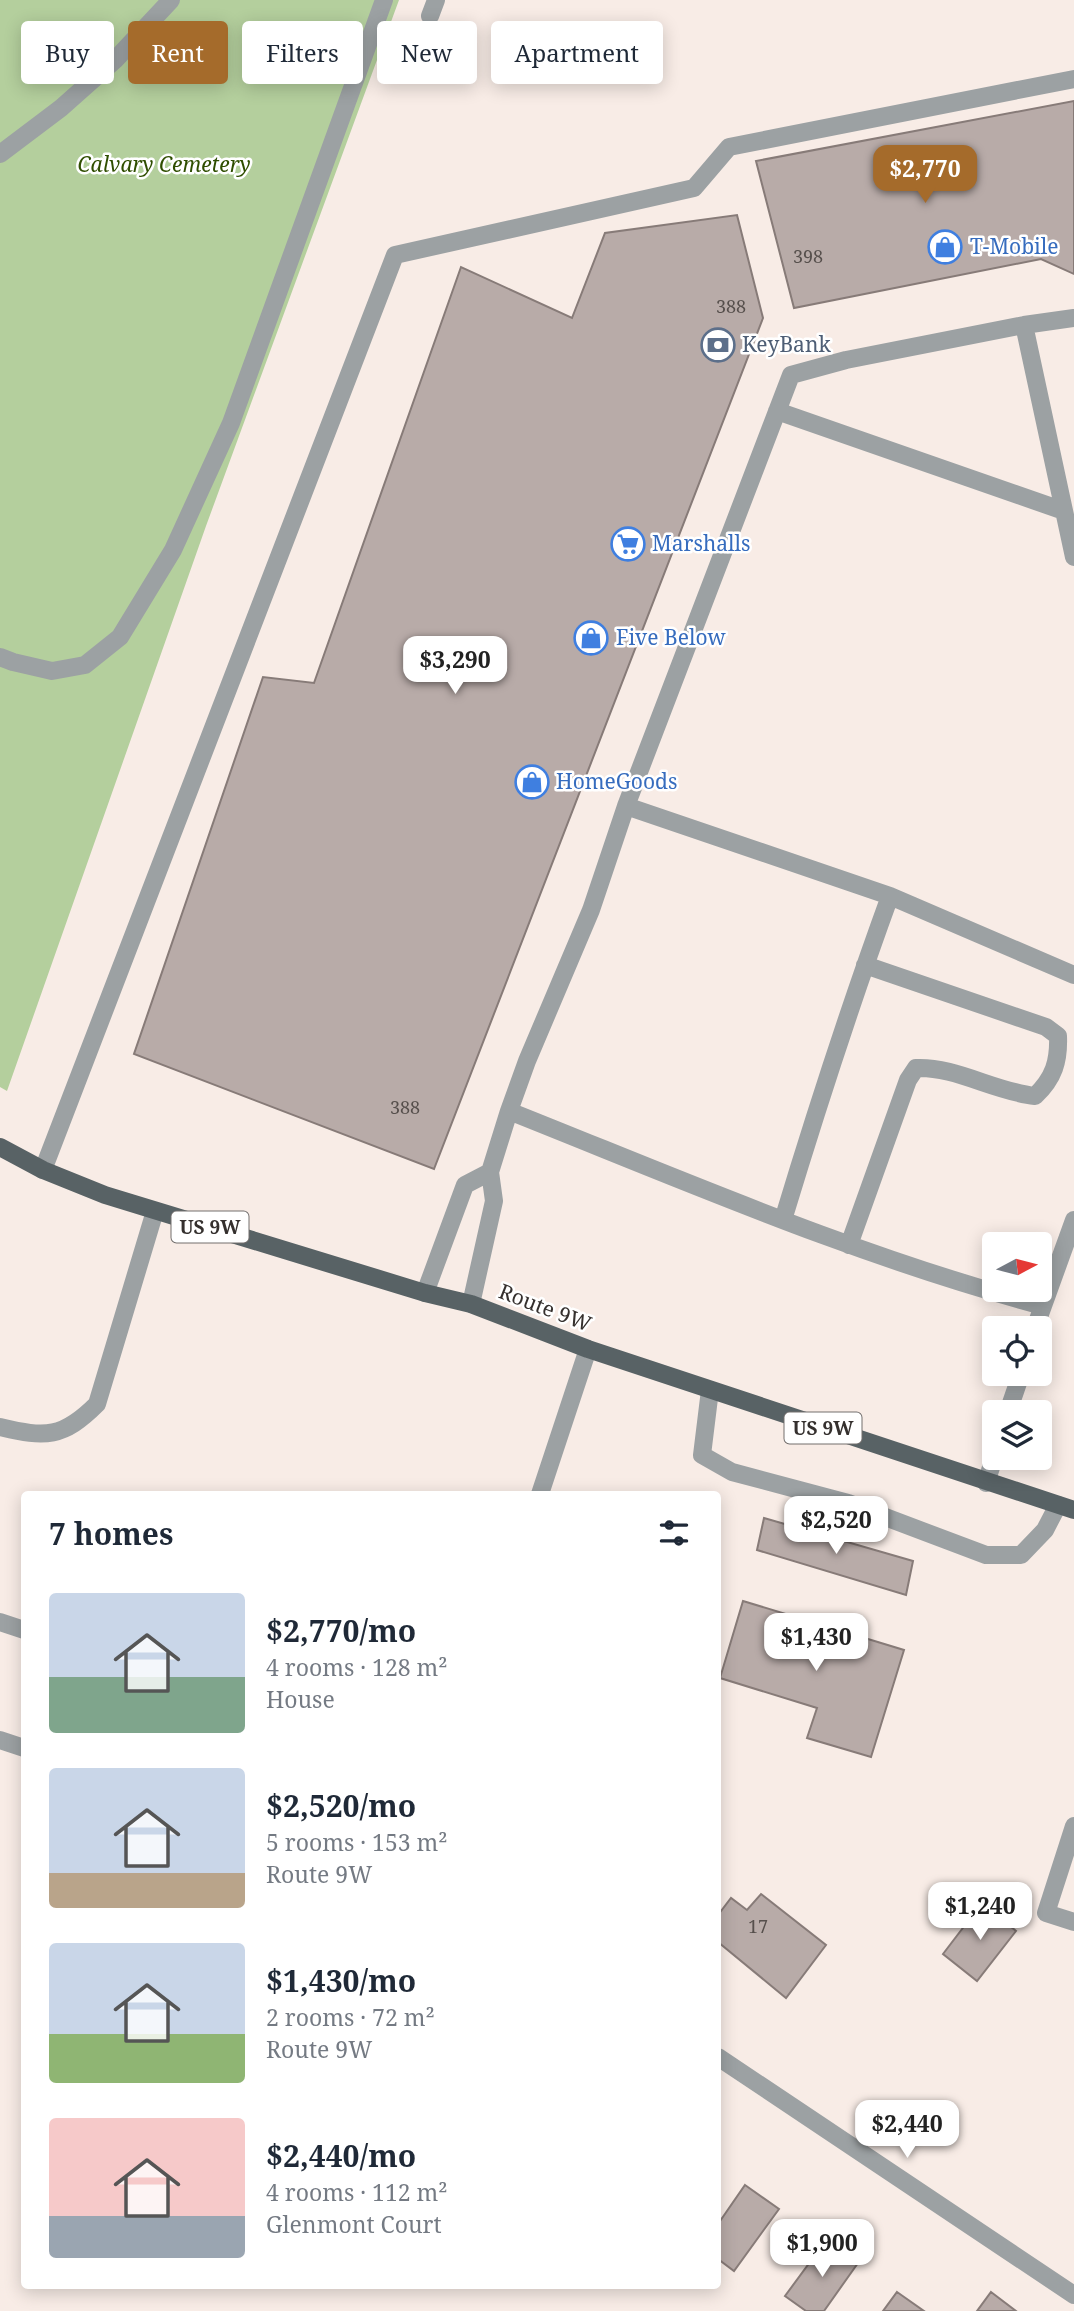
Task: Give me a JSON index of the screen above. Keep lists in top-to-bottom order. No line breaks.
{"streets":{"main road":["US 9W","Route 9W"]},"parks":["Calvary Cemetery"],"places":{"shop":["T-Mobile","Five Below","HomeGoods"],"bank":["KeyBank"],"supermarket":["Marshalls"]},"house_numbers":["398","388","388","17"],"north":"right","page":{"chip":["Buy","Rent","Filters","New","Apartment"],"price":["$2,770","$3,290","$2,520","$1,430","$1,240","$2,440","$1,900"],"heading":"7 homes","list":[{"name":"$2,770/mo","note":"4 rooms · 128 m² · House"},{"name":"$2,520/mo","note":"5 rooms · 153 m² · Route 9W"},{"name":"$1,430/mo","note":"2 rooms · 72 m² · Route 9W"},{"name":"$2,440/mo","note":"4 rooms · 112 m² · Glenmont Court"}]}}
